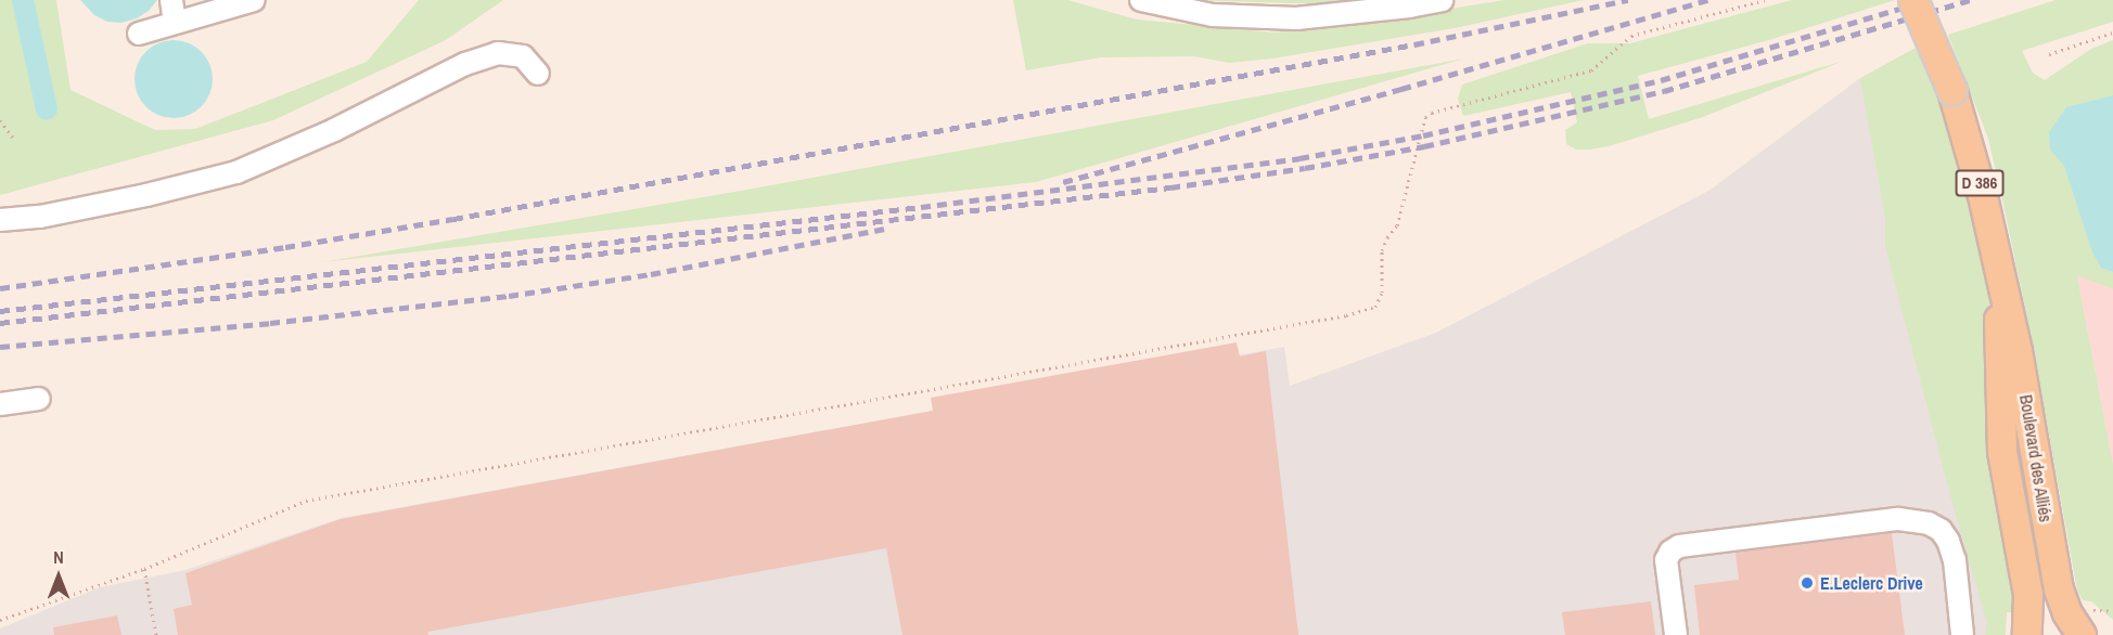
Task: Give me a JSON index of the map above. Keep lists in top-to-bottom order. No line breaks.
{"streets":{"main road":["D 386","Boulevard des Alliés"]},"places":["E.Leclerc Drive"],"north":"top"}
